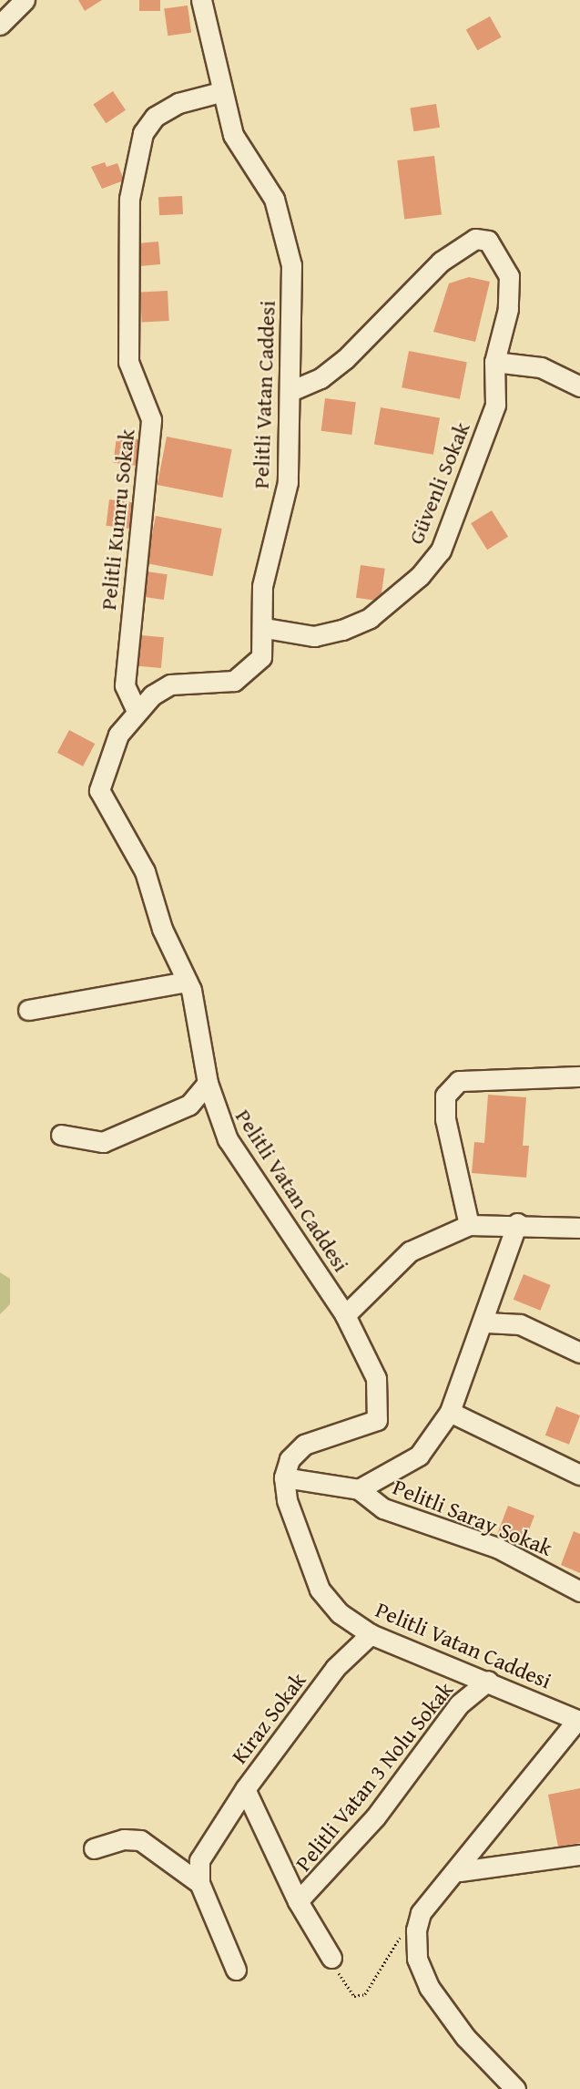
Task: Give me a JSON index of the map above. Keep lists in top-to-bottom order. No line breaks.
{"streets":{"street":["Pelitli Vatan Caddesi","Güvenli Sokak","Pelitli Kumru Sokak","Pelitli Saray Sokak","Kiraz Sokak","Pelitli Vatan 3 Nolu Sokak"]},"crossings":[["Pelitli Vatan Caddesi","Güvenli Sokak"],["Pelitli Vatan Caddesi","Pelitli Kumru Sokak"],["Pelitli Vatan Caddesi","Pelitli Saray Sokak"],["Pelitli Vatan Caddesi","Kiraz Sokak"],["Pelitli Vatan Caddesi","Pelitli Vatan 3 Nolu Sokak"],["Kiraz Sokak","Pelitli Vatan 3 Nolu Sokak"]]}
